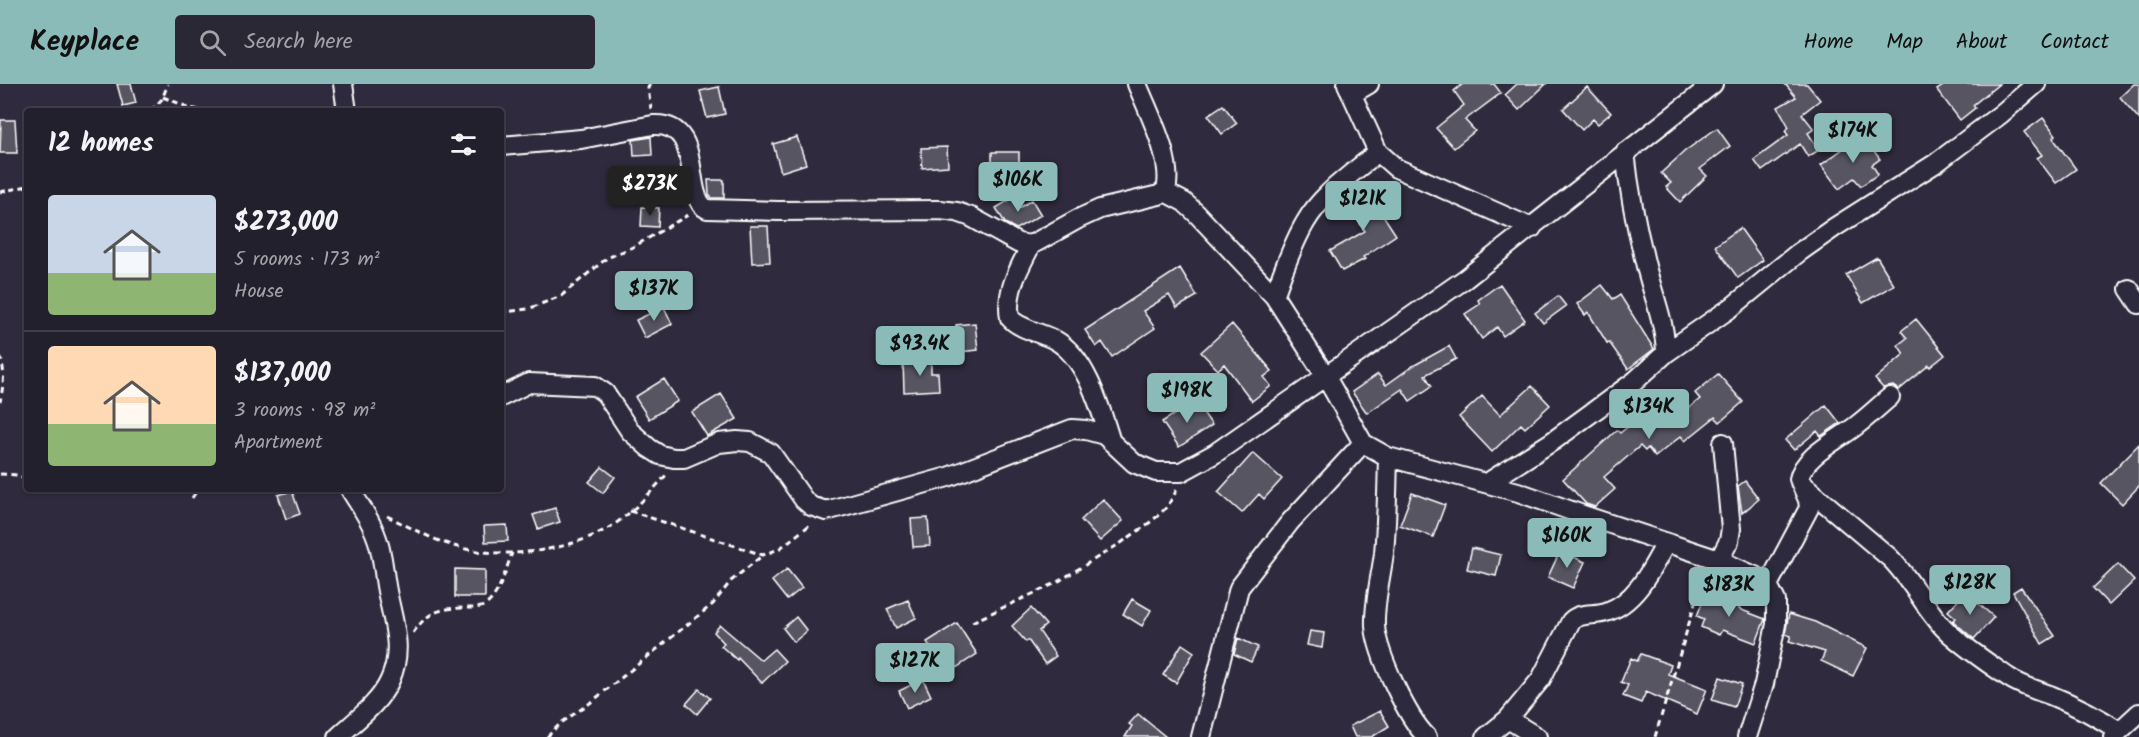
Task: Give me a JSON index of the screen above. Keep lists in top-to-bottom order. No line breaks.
{"page":{"header":"Keyplace","search":"Search here","nav":["Home","Map","About","Contact"],"heading":"12 homes","price":["$174K","$106K","$273K","$121K","$137K","$93.4K","$198K","$134K","$160K","$128K","$183K","$127K"],"list":[{"name":"$273,000","note":"5 rooms · 173 m² · House"},{"name":"$137,000","note":"3 rooms · 98 m² · Apartment"}]}}
